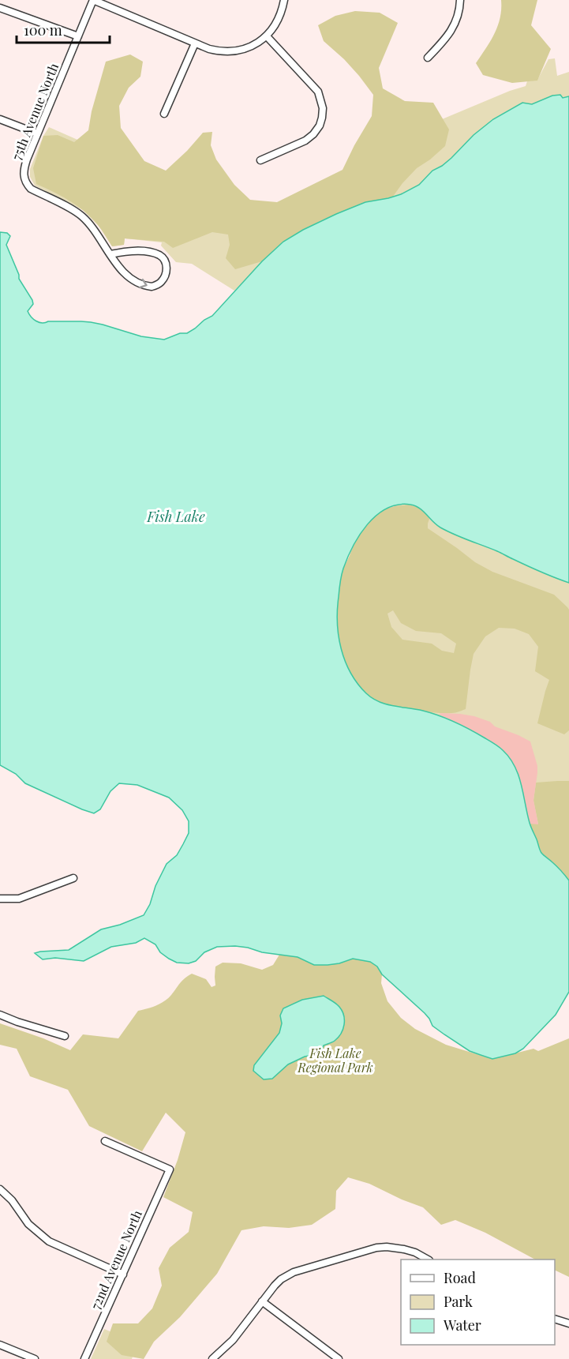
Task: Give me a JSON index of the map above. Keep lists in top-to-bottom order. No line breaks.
{"streets":{"street":["75th Avenue North","72nd Avenue North"]},"water":["Fish Lake"],"parks":["Fish Lake Regional Park"],"legend":["Road","Park","Water"],"scale_bar":"100 m"}
